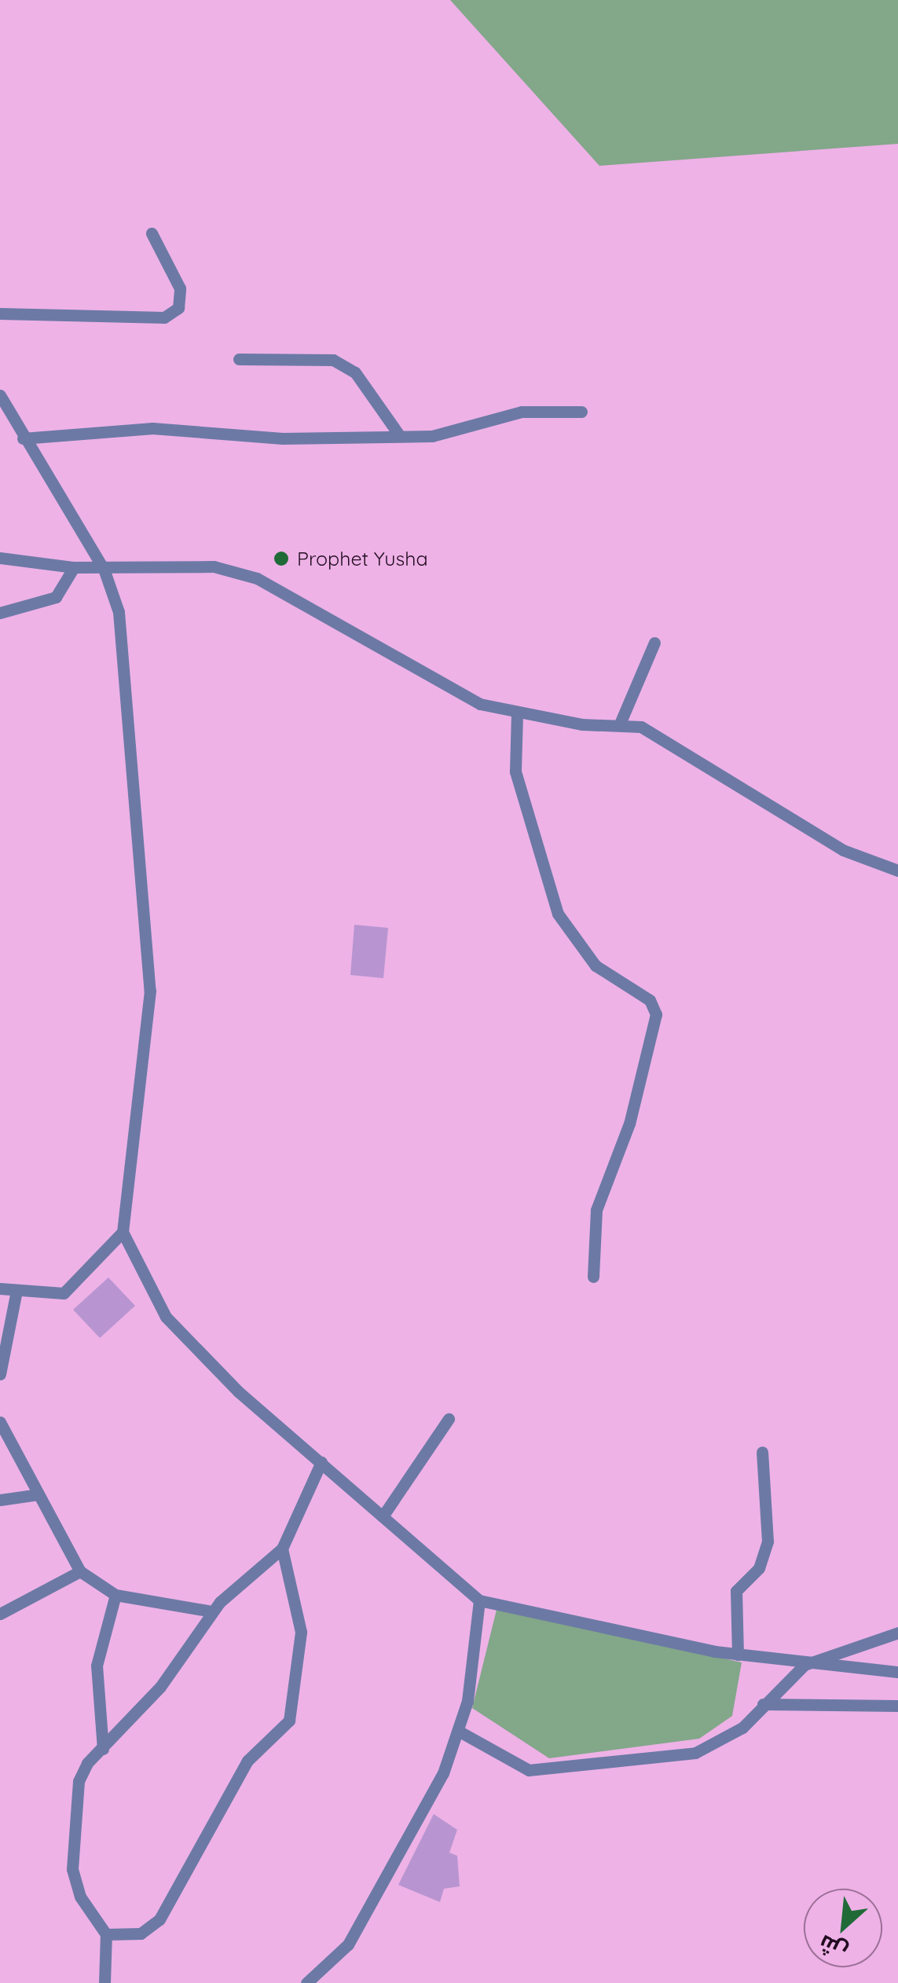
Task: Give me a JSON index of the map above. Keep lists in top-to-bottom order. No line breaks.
{"places":["Prophet Yusha"],"north":"bottom left"}
